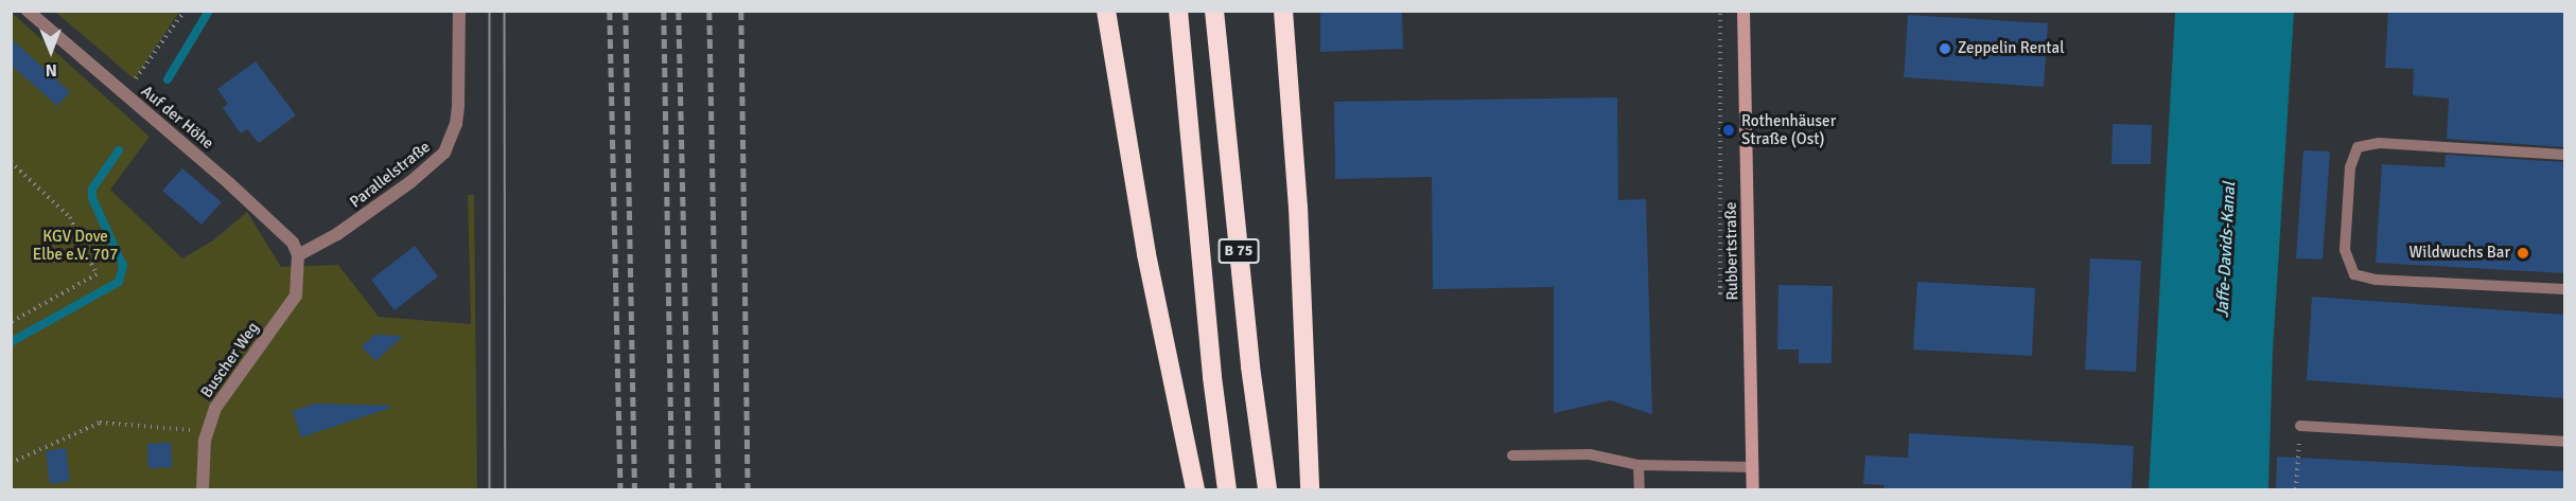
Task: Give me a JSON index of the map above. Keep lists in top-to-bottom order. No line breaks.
{"streets":{"highway":["B 75"],"street":["Auf der Höhe","Parallelstraße","Rubbertstraße","Buscher Weg"]},"crossings":[["Auf der Höhe","Parallelstraße"],["Auf der Höhe","Buscher Weg"],["Parallelstraße","Buscher Weg"]],"water":["Jaffe-Davids-Kanal"],"parks":["KGV Dove Elbe e.V. 707"],"places":["Zeppelin Rental","Rothenhäuser Straße (Ost)","Wildwuchs Bar"],"north":"bottom"}
